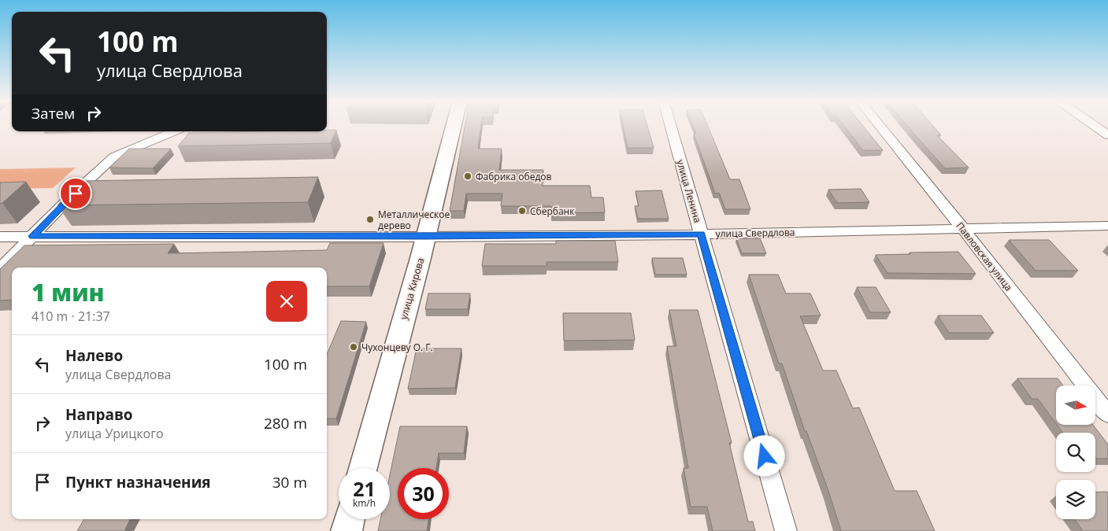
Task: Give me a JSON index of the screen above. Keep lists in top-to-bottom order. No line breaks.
{"streets":{"street":["улица Ленина","улица Свердлова","Павловская улица","улица Кирова"]},"crossings":[["улица Ленина","улица Свердлова"],["улица Свердлова","Павловская улица"],["улица Свердлова","улица Кирова"]],"places":["Фабрика обедов","Сбербанк","Металлическое дерево","Чухонцеву О. Г."],"north":"right","page":{"turn":["100 m","улица Свердлова"],"then":"Затем","heading":["1 мин","410 m · 21:37"],"list":[{"name":"Налево","note":"улица Свердлова","value":"100 m"},{"name":"Направо","note":"улица Урицкого","value":"280 m"},{"name":"Пункт назначения","value":"30 m"}],"speed":"21 km/h","limit":"30"}}
